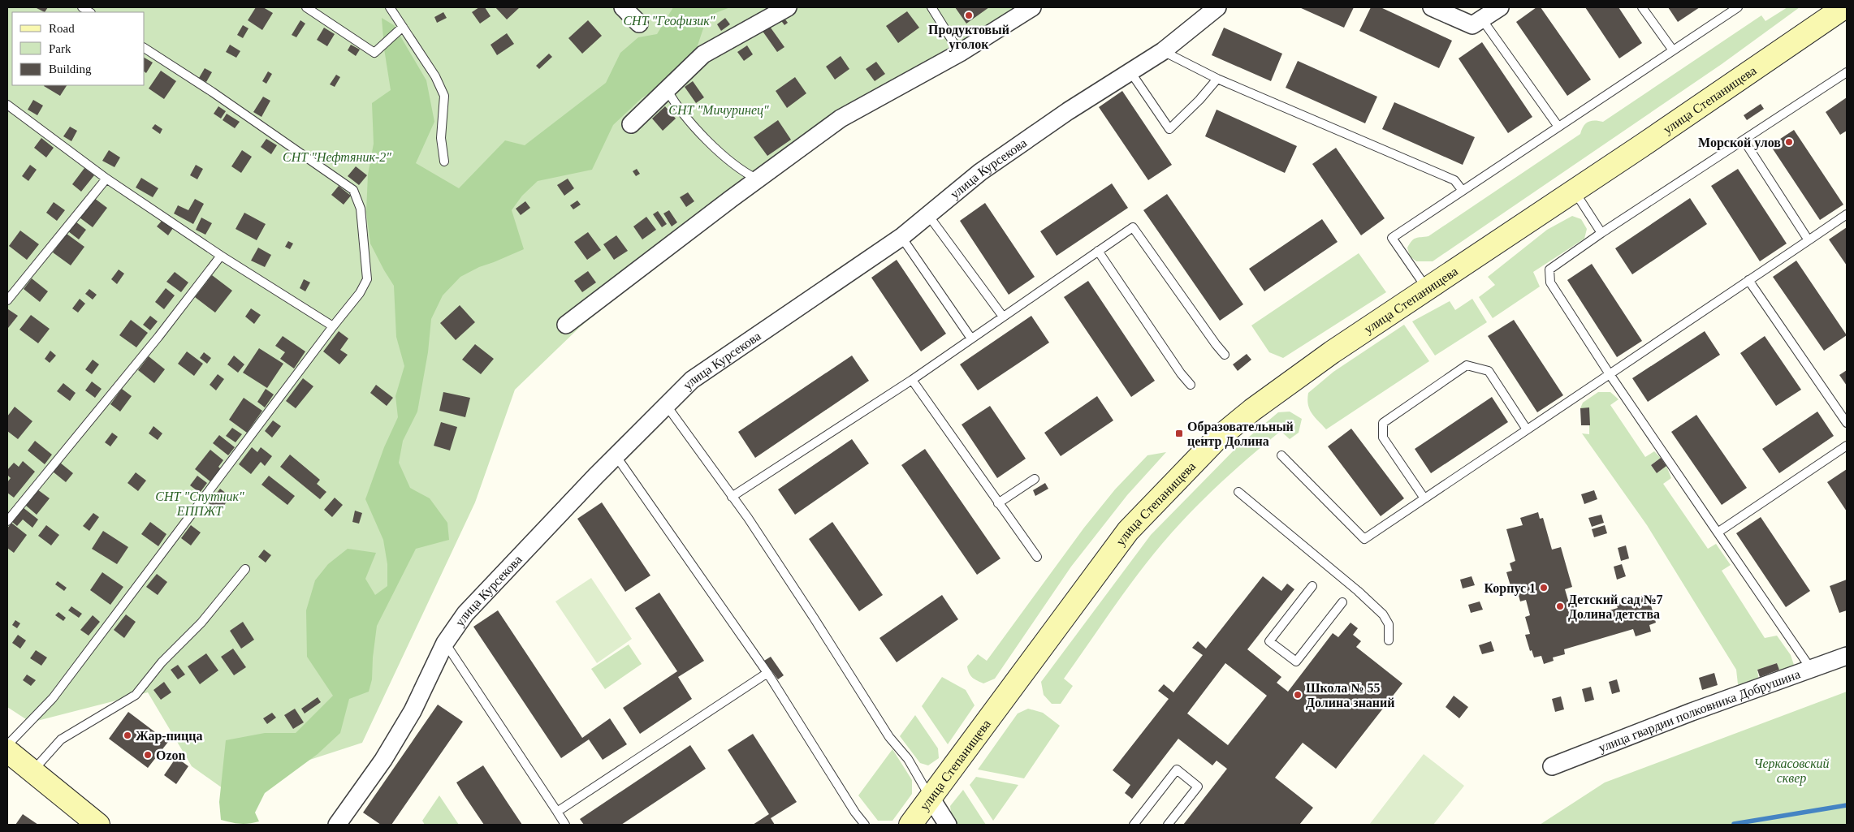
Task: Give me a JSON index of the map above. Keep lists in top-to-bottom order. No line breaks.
{"streets":{"street":["улица Степанищева","улица Курсекова","улица гвардии полковника Добрушина"]},"parks":["СНТ \"Геофизик\"","СНТ \"Мичуринец\"","СНТ \"Нефтяник-2\"","СНТ \"Спутник\" ЕППЖТ","Черкасовский сквер"],"places":{"other":["Продуктовый уголок","Морской улов","Корпус 1","Детский сад №7 Долина детства","Школа № 55 Долина знаний","Жар-пицца","Ozon"],"transit":["Образовательный центр Долина"]},"legend":["Road","Park","Building"]}
